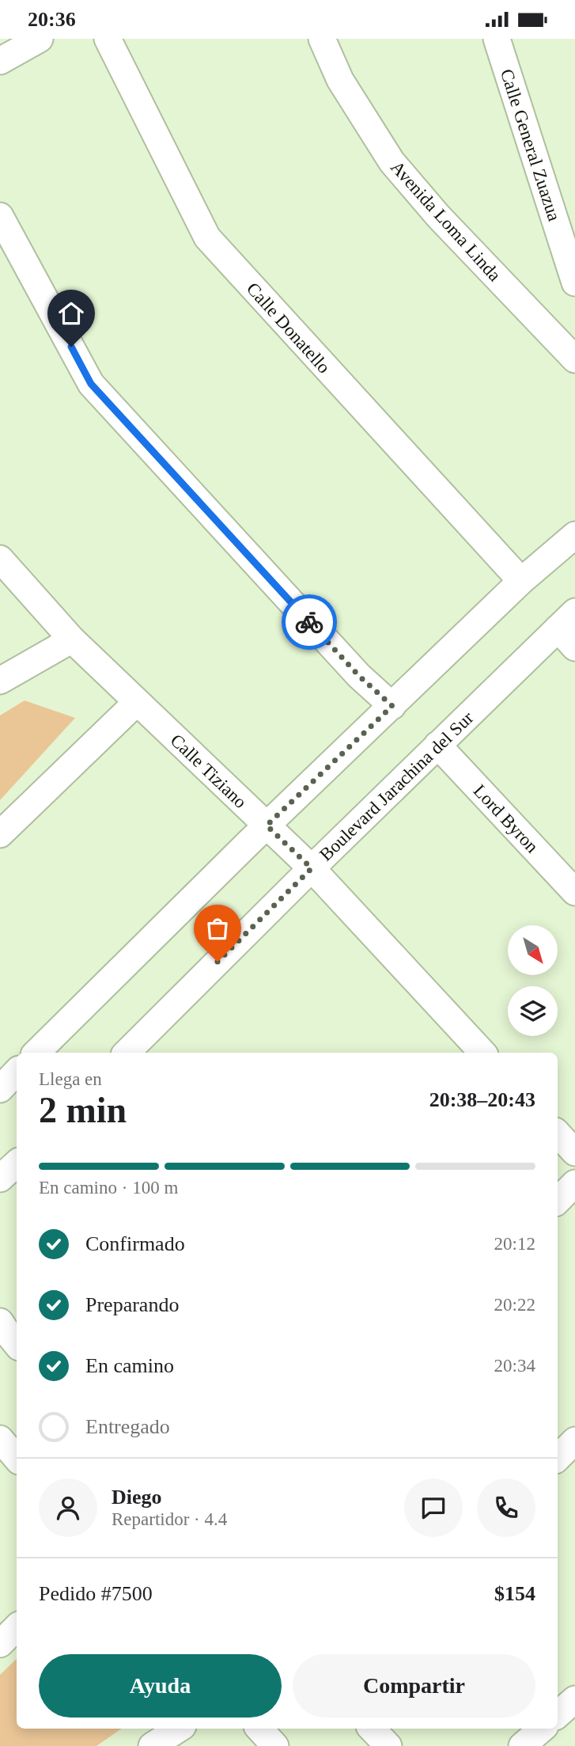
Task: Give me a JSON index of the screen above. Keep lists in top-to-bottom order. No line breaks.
{"streets":{"street":["Calle General Zuazua","Avenida Loma Linda","Calle Donatello","Calle Tiziano","Boulevard Jarachina del Sur","Lord Byron"]},"crossings":[["Calle Tiziano","Boulevard Jarachina del Sur"],["Boulevard Jarachina del Sur","Lord Byron"]],"north":"bottom right","page":{"status":"20:36","heading":["2 min","Llega en","20:38–20:43"],"panel":["Diego","Repartidor · 4.4","Pedido #7500","$154"],"bar":"En camino · 100 m","list":[["Confirmado","20:12"],["Preparando","20:22"],["En camino","20:34"],"Entregado"],"buttons":["Ayuda","Compartir"]}}
